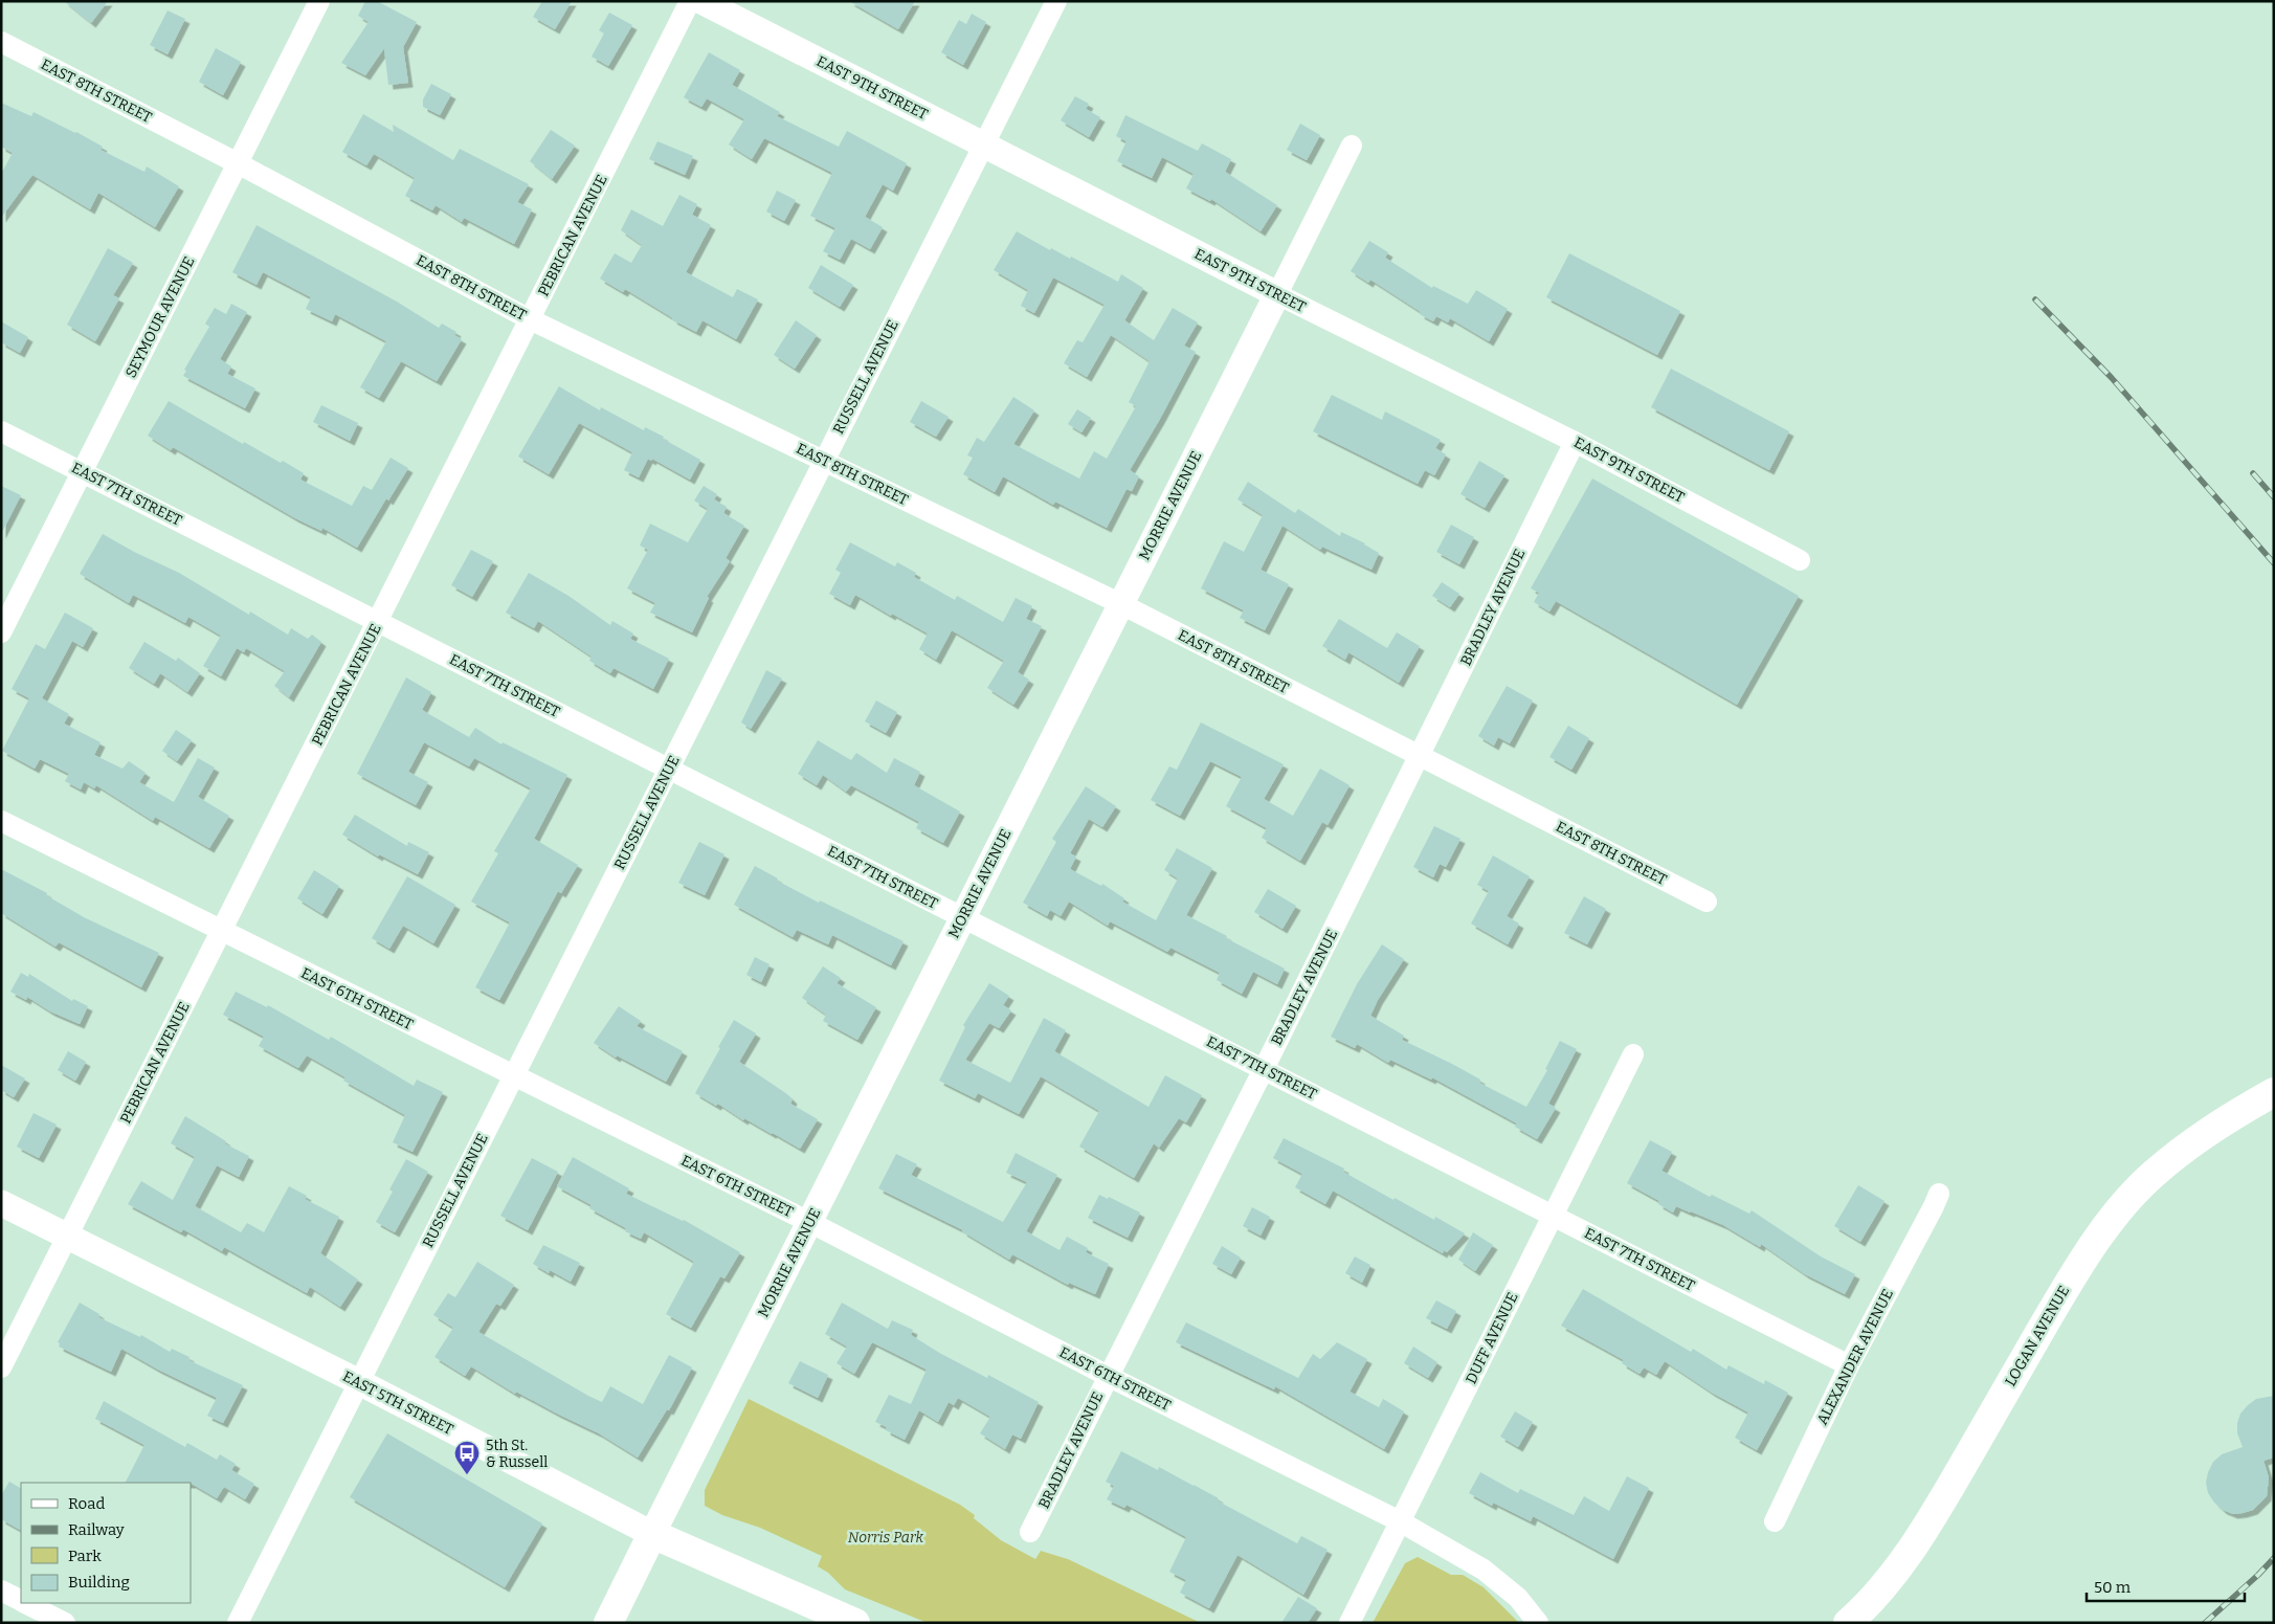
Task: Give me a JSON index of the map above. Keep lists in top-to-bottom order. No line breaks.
{"streets":{"main road":["MORRIE AVENUE","LOGAN AVENUE","EAST 5TH STREET"],"street":["EAST 9TH STREET","EAST 8TH STREET","PEBRICAN AVENUE","SEYMOUR AVENUE","RUSSELL AVENUE","EAST 7TH STREET","BRADLEY AVENUE","EAST 6TH STREET","DUFF AVENUE","ALEXANDER AVENUE"]},"crossings":[["EAST 9TH STREET","RUSSELL AVENUE"],["EAST 9TH STREET","MORRIE AVENUE"],["EAST 9TH STREET","BRADLEY AVENUE"],["EAST 8TH STREET","PEBRICAN AVENUE"],["EAST 8TH STREET","SEYMOUR AVENUE"],["EAST 8TH STREET","RUSSELL AVENUE"],["EAST 8TH STREET","MORRIE AVENUE"],["EAST 8TH STREET","BRADLEY AVENUE"],["PEBRICAN AVENUE","EAST 7TH STREET"],["PEBRICAN AVENUE","EAST 6TH STREET"],["PEBRICAN AVENUE","EAST 5TH STREET"],["SEYMOUR AVENUE","EAST 7TH STREET"],["RUSSELL AVENUE","EAST 7TH STREET"],["RUSSELL AVENUE","EAST 6TH STREET"],["RUSSELL AVENUE","EAST 5TH STREET"],["EAST 7TH STREET","MORRIE AVENUE"],["EAST 7TH STREET","BRADLEY AVENUE"],["EAST 7TH STREET","DUFF AVENUE"],["EAST 7TH STREET","ALEXANDER AVENUE"],["MORRIE AVENUE","EAST 6TH STREET"],["MORRIE AVENUE","EAST 5TH STREET"],["BRADLEY AVENUE","EAST 6TH STREET"],["EAST 6TH STREET","DUFF AVENUE"]],"parks":["Norris Park"],"places":{"bus stop":["5th St. & Russell"]},"legend":["Road","Railway","Park","Building"],"scale_bar":"50 m"}
